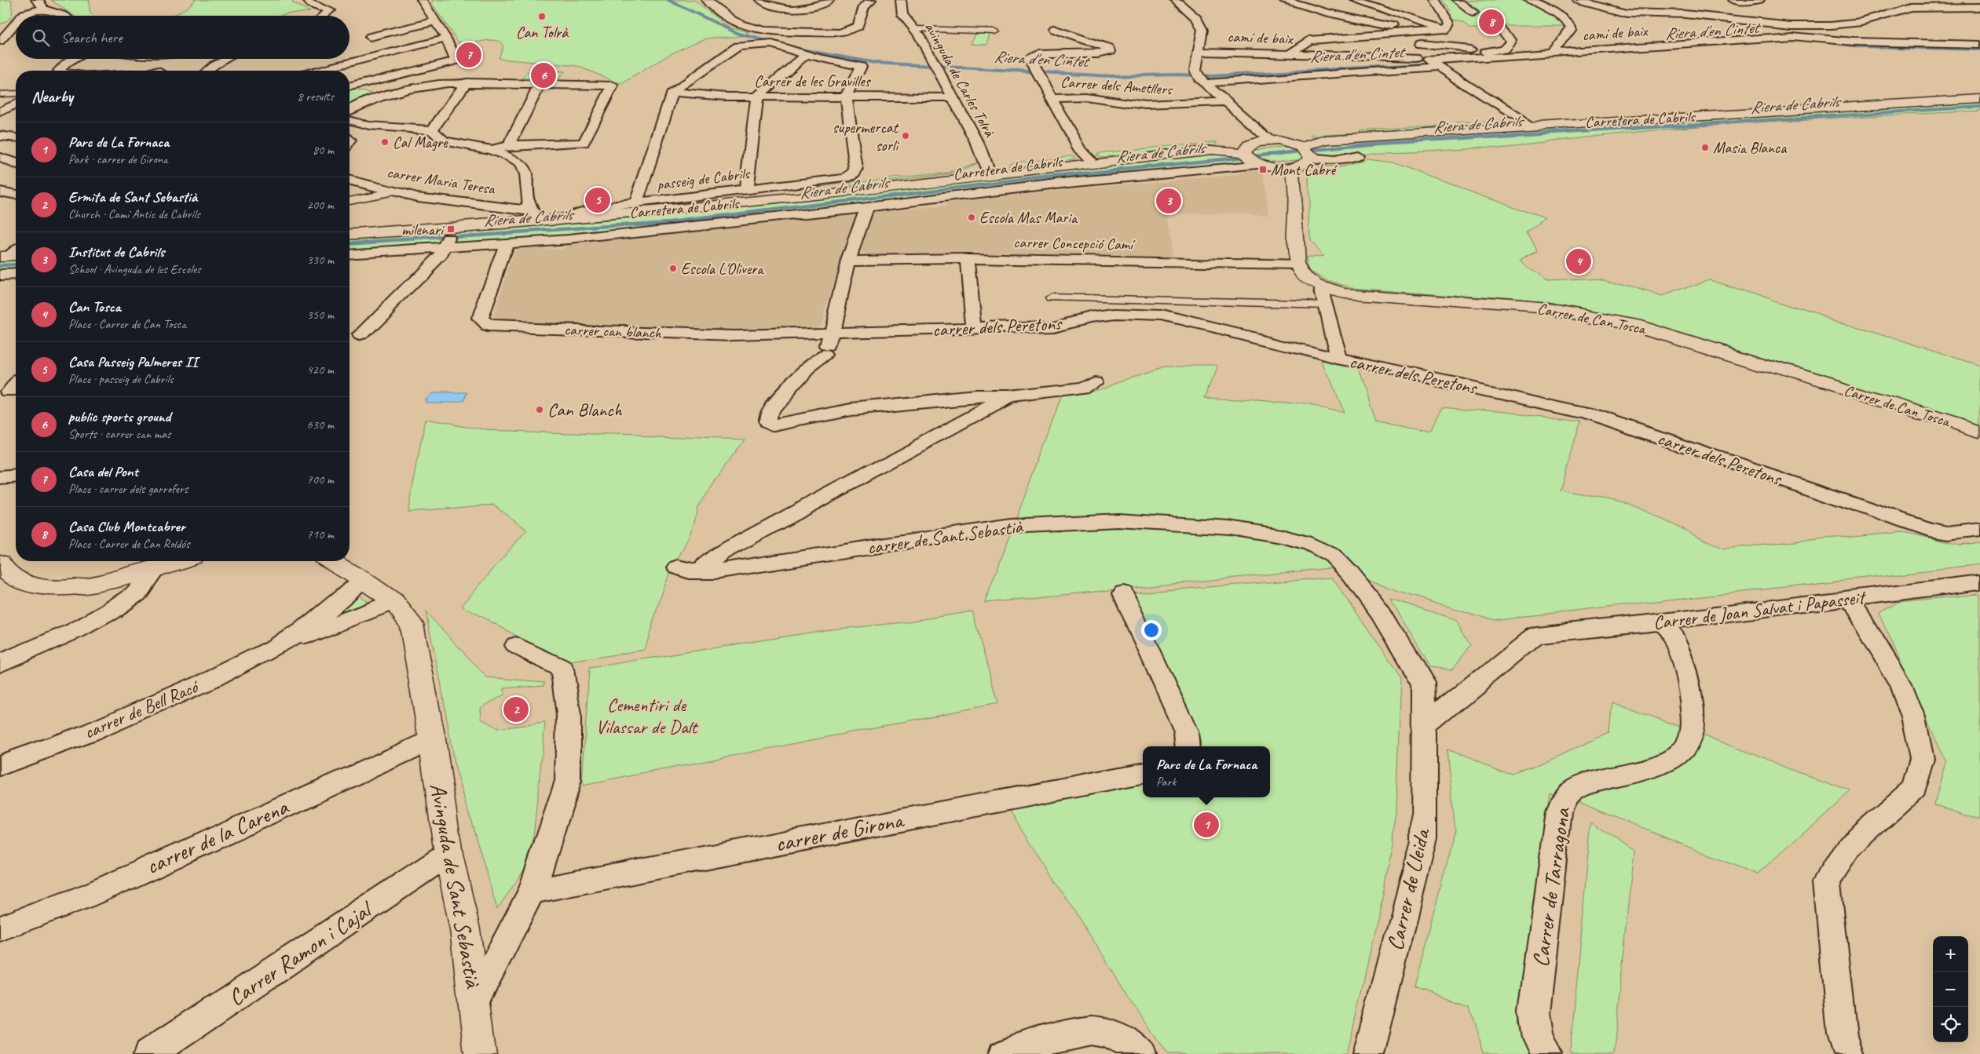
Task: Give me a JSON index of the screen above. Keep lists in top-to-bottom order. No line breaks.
{"streets":{"street":["camí de baix","avinguda de Carles Tolrà","Carrer de les Gravilles","Carrer dels Ametllers","Carretera de Cabrils","passeig de Cabrils","carrer Maria Teresa","carrer Concepció Camí","Carrer de Can Tosca","carrer dels Peretons","carrer can blanch","carrer de Sant Sebastià","Carrer de Joan Salvat i Papasseit","carrer de Bell Racó","carrer de Girona","carrer de la Carena","Avinguda de Sant Sebastià","Carrer de Tarragona","Carrer de Lleida","Carrer Ramon i Cajal"]},"crossings":[["avinguda de Carles Tolrà","Carrer de les Gravilles"],["avinguda de Carles Tolrà","Carretera de Cabrils"],["Carretera de Cabrils","passeig de Cabrils"],["Carretera de Cabrils","carrer Maria Teresa"],["carrer Concepció Camí","Carrer de Can Tosca"],["carrer dels Peretons","carrer can blanch"],["carrer de Sant Sebastià","Carrer de Joan Salvat i Papasseit"],["carrer de Sant Sebastià","Carrer de Lleida"],["Carrer de Joan Salvat i Papasseit","Carrer de Tarragona"],["Carrer de Joan Salvat i Papasseit","Carrer de Lleida"],["carrer de Bell Racó","Avinguda de Sant Sebastià"],["carrer de la Carena","Avinguda de Sant Sebastià"],["Avinguda de Sant Sebastià","Carrer Ramon i Cajal"]],"water":["Riera d'en Cintet","Riera de Cabrils"],"parks":["Cementiri de Vilassar de Dalt"],"places":{"other":["Can Tolrà","supermercat sorli","Cal Magre","Masia Blanca","Escola Mas Maria","Escola L'Olivera","Can Blanch"],"transit":["Mont Cabré","milenari"]},"page":{"pins":["8","7","6","5","3","4","2","1"],"search":"Search here","heading":["Nearby","8 results"],"list":[{"mark":"1","name":"Parc de La Fornaca","note":"Park · carrer de Girona","value":"80 m"},{"mark":"2","name":"Ermita de Sant Sebastià","note":"Church · Camí Antic de Cabrils","value":"200 m"},{"mark":"3","name":"Institut de Cabrils","note":"School · Avinguda de les Escoles","value":"330 m"},{"mark":"4","name":"Can Tosca","note":"Place · Carrer de Can Tosca","value":"350 m"},{"mark":"5","name":"Casa Passeig Palmeres II","note":"Place · passeig de Cabrils","value":"420 m"},{"mark":"6","name":"public sports ground","note":"Sports · carrer can mas","value":"630 m"},{"mark":"7","name":"Casa del Pont","note":"Place · carrer dels garrofers","value":"700 m"},{"mark":"8","name":"Casa Club Montcabrer","note":"Place · Carrer de Can Roldós","value":"710 m"}],"popup":["Parc de La Fornaca","Park"],"map_buttons":["+","−"]}}
